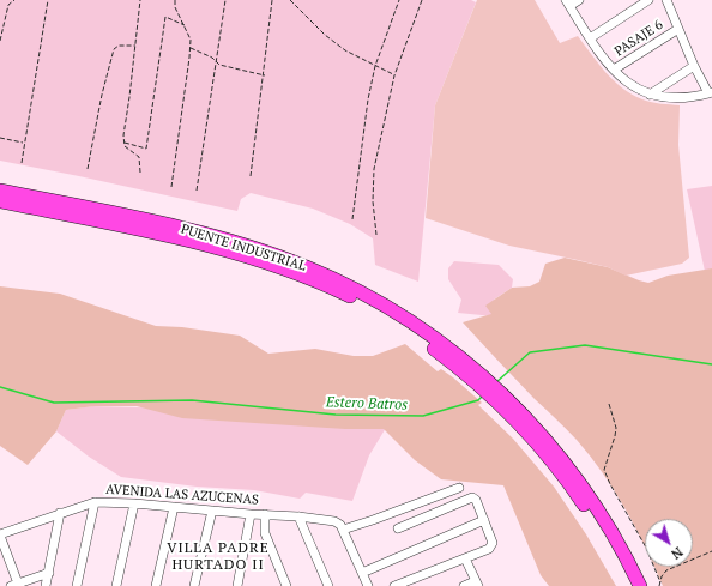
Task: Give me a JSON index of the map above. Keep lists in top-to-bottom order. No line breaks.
{"streets":{"highway":["PUENTE INDUSTRIAL"],"street":["PASAJE 6","AVENIDA LAS AZUCENAS"]},"districts":["VILLA PADRE HURTADO II"],"water":["Estero Batros"],"north":"bottom right"}
